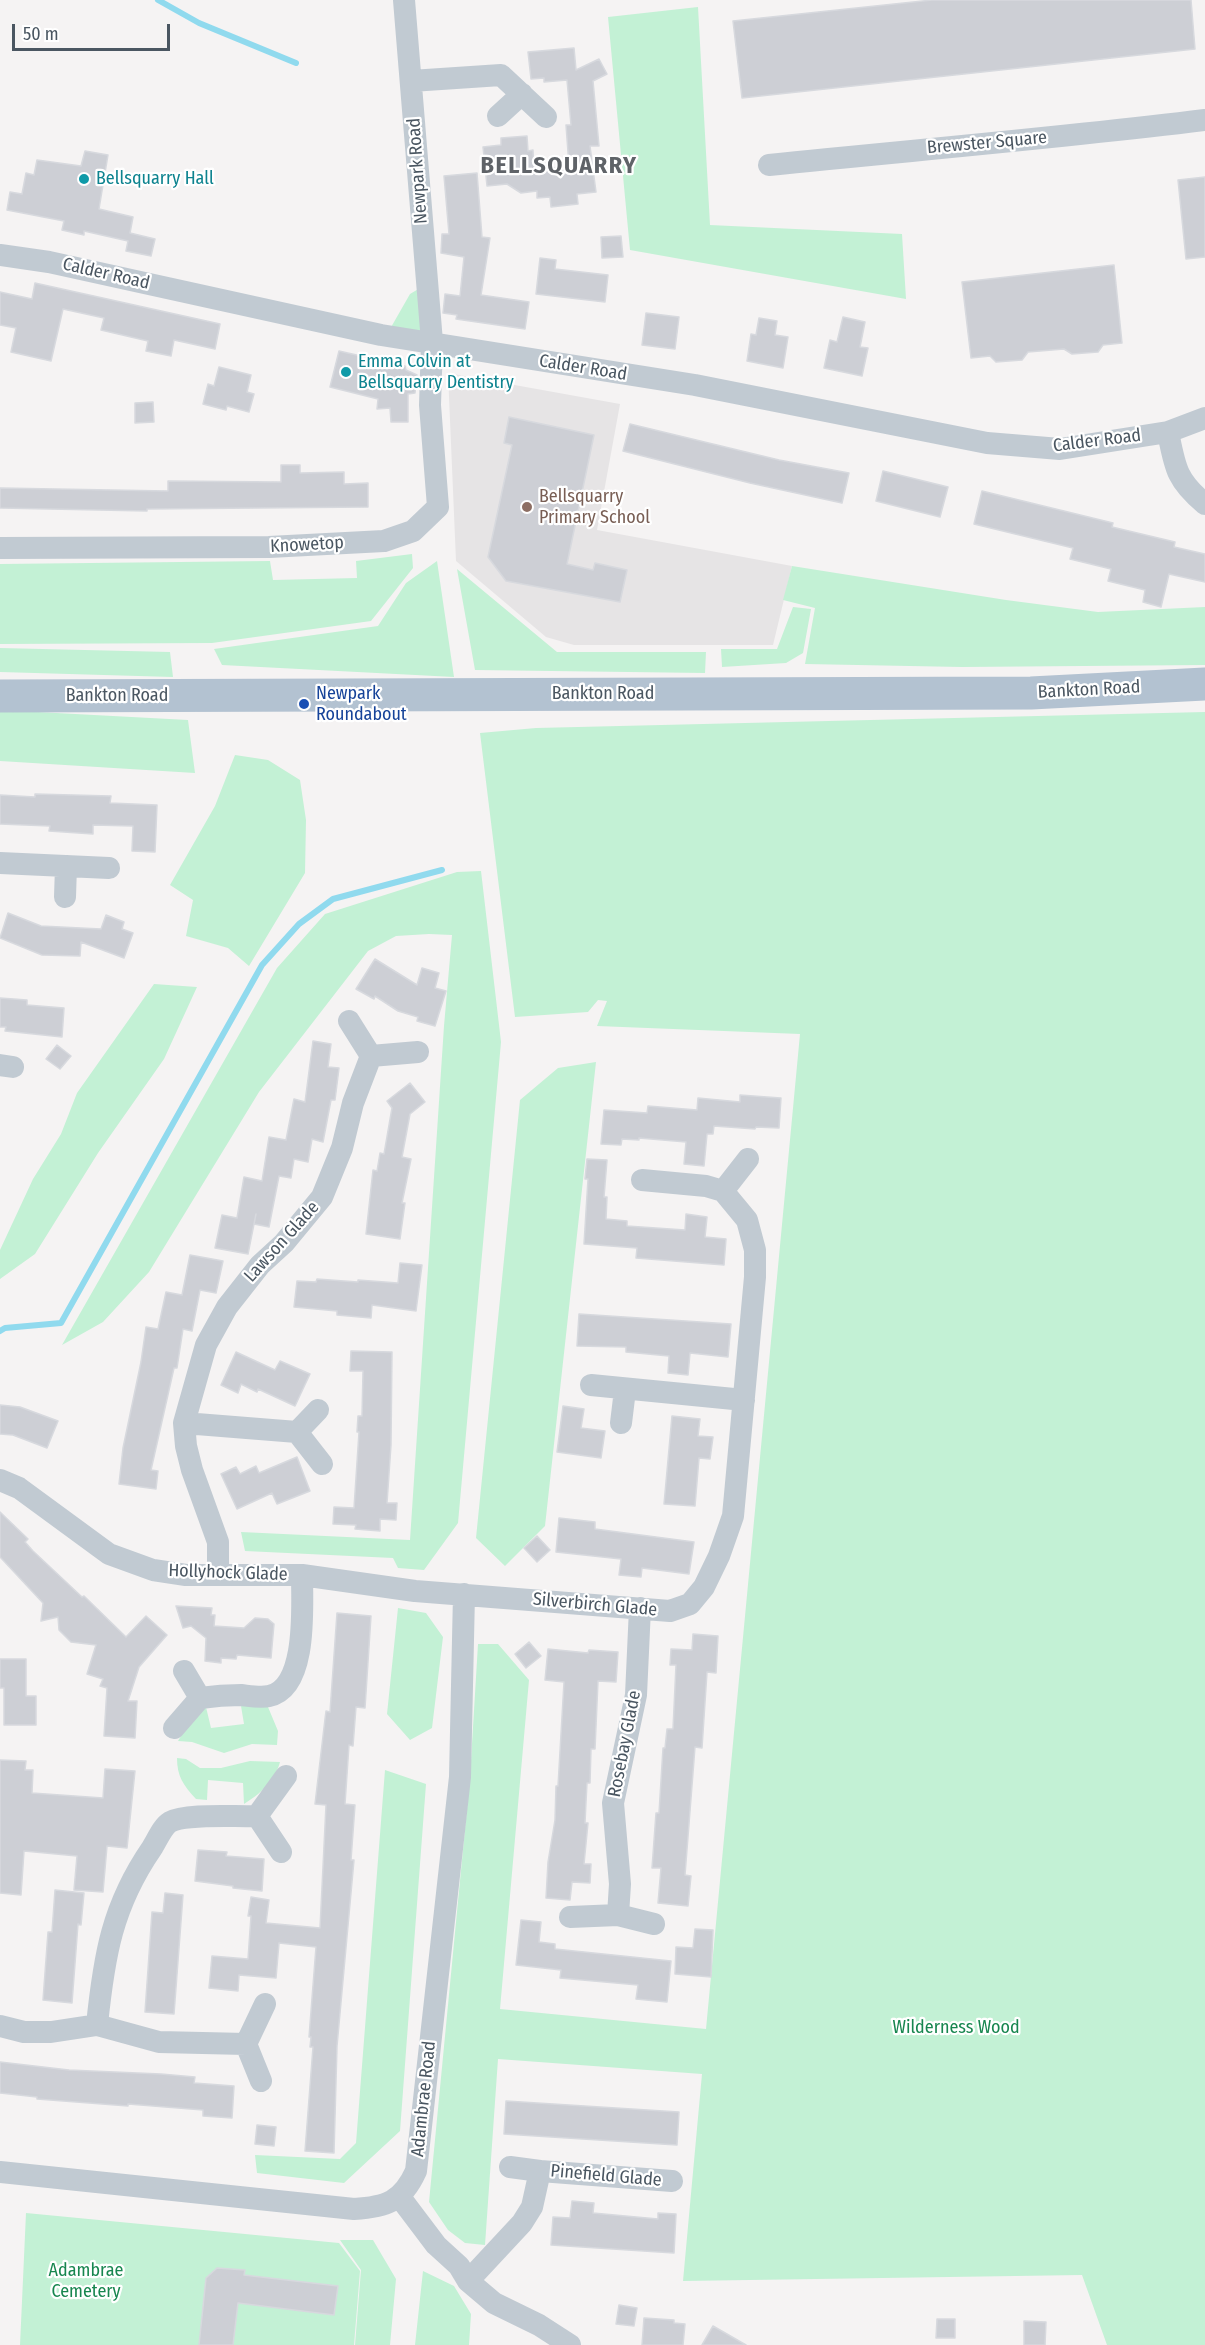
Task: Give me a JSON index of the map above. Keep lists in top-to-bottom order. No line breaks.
{"streets":{"main road":["Bankton Road"],"street":["Brewster Square","Newpark Road","Calder Road","Knowetop","Lawson Glade","Hollyhock Glade","Silverbirch Glade","Rosebay Glade","Adambrae Road","Pinefield Glade"]},"crossings":[["Newpark Road","Calder Road"],["Newpark Road","Knowetop"],["Calder Road","Knowetop"],["Lawson Glade","Hollyhock Glade"],["Hollyhock Glade","Silverbirch Glade"],["Hollyhock Glade","Adambrae Road"],["Silverbirch Glade","Rosebay Glade"],["Silverbirch Glade","Adambrae Road"]],"districts":["BELLSQUARRY"],"parks":["Wilderness Wood","Adambrae Cemetery"],"places":["Bellsquarry Hall","Emma Colvin at Bellsquarry Dentistry","Bellsquarry Primary School","Newpark Roundabout"],"scale_bar":"50 m"}
